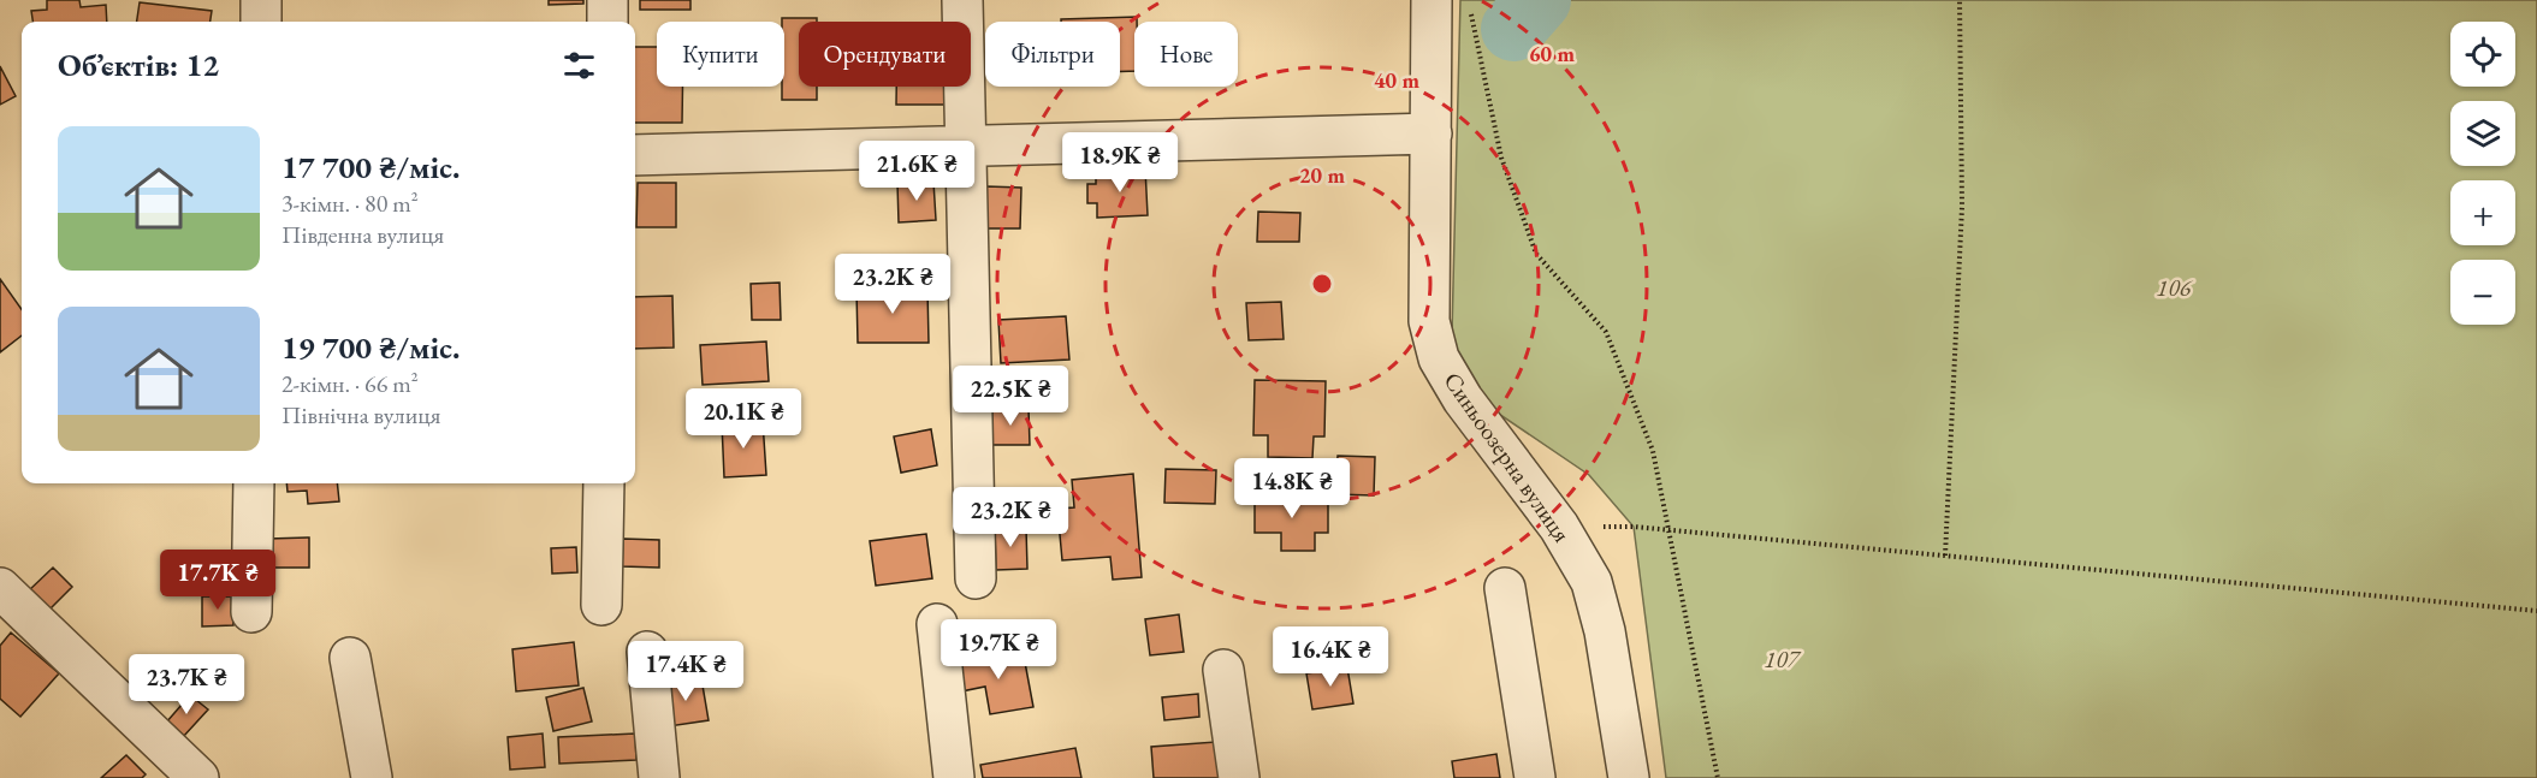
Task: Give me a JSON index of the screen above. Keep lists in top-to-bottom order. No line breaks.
{"streets":{"street":["Синьоозерна вулиця"]},"parks":["106","107"],"page":{"map_buttons":["+","−"],"chip":["Купити","Орендувати","Фільтри","Нове"],"heading":"Об’єктів: 12","list":[{"name":"17 700 ₴/міс.","note":"3-кімн. · 80 m² · Південна вулиця"},{"name":"19 700 ₴/міс.","note":"2-кімн. · 66 m² · Північна вулиця"}],"price":["18.9K ₴","21.6K ₴","23.2K ₴","22.5K ₴","20.1K ₴","14.8K ₴","23.2K ₴","17.7K ₴","19.7K ₴","16.4K ₴","17.4K ₴","23.7K ₴"]},"rings":["60 m","40 m","20 m"]}
